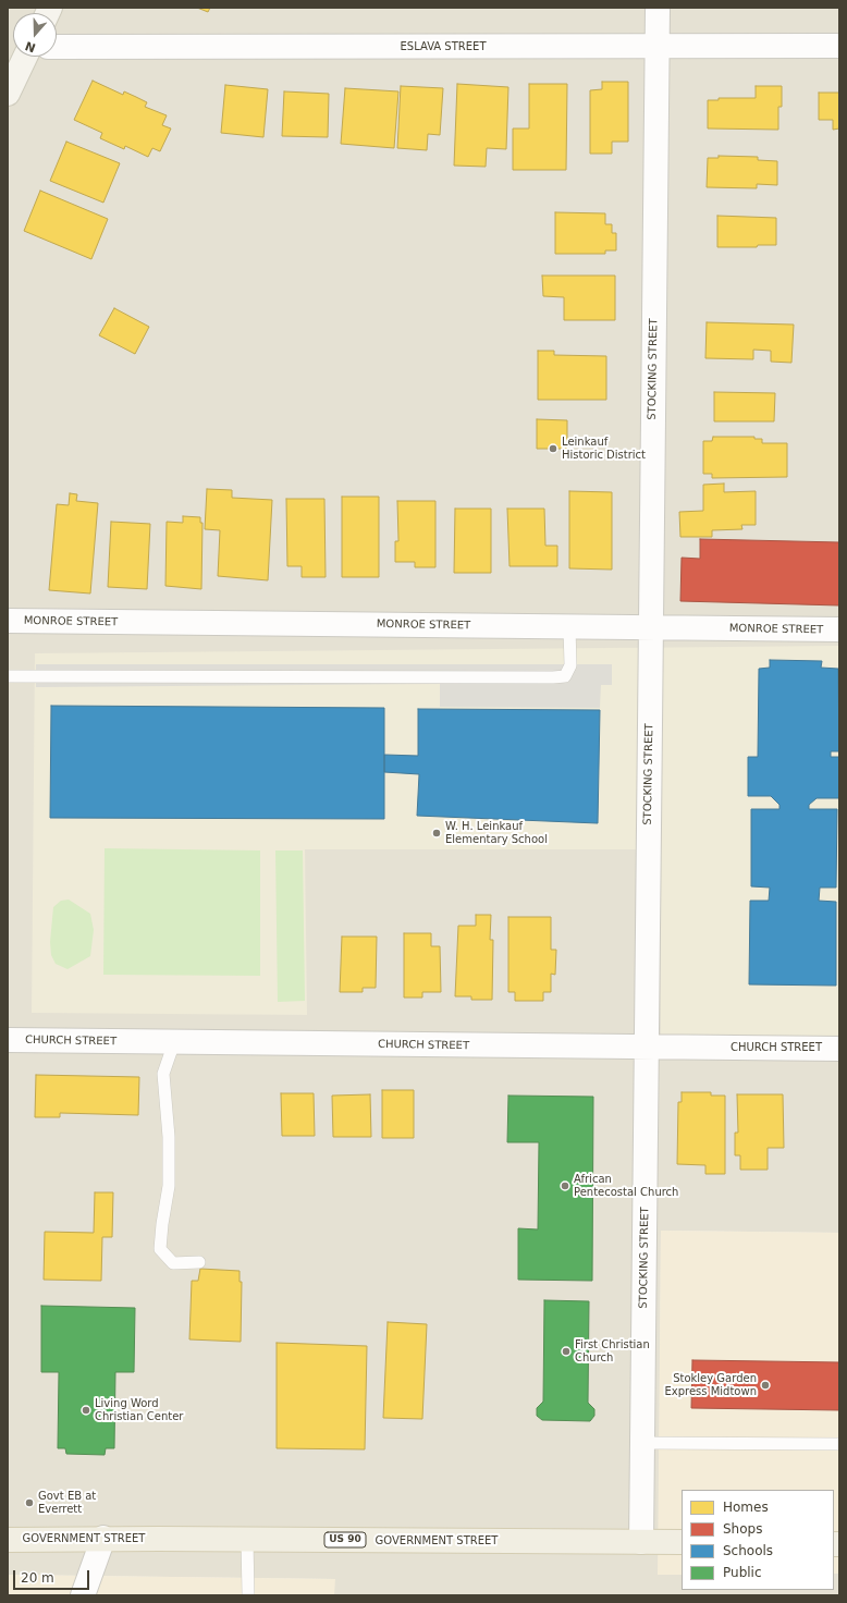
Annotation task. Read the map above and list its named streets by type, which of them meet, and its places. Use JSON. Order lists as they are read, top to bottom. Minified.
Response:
{"streets":{"main road":["GOVERNMENT STREET","US 90"],"street":["ESLAVA STREET","STOCKING STREET","MONROE STREET","CHURCH STREET"]},"crossings":[["ESLAVA STREET","STOCKING STREET"],["STOCKING STREET","MONROE STREET"],["STOCKING STREET","CHURCH STREET"],["STOCKING STREET","GOVERNMENT STREET"]],"places":["Leinkauf Historic District","W. H. Leinkauf Elementary School","African Pentecostal Church","First Christian Church","Stokley Garden Express Midtown","Living Word Christian Center","Govt EB at Everrett"],"legend":["Homes","Shops","Schools","Public"],"scale_bar":"20 m","north":"bottom"}
